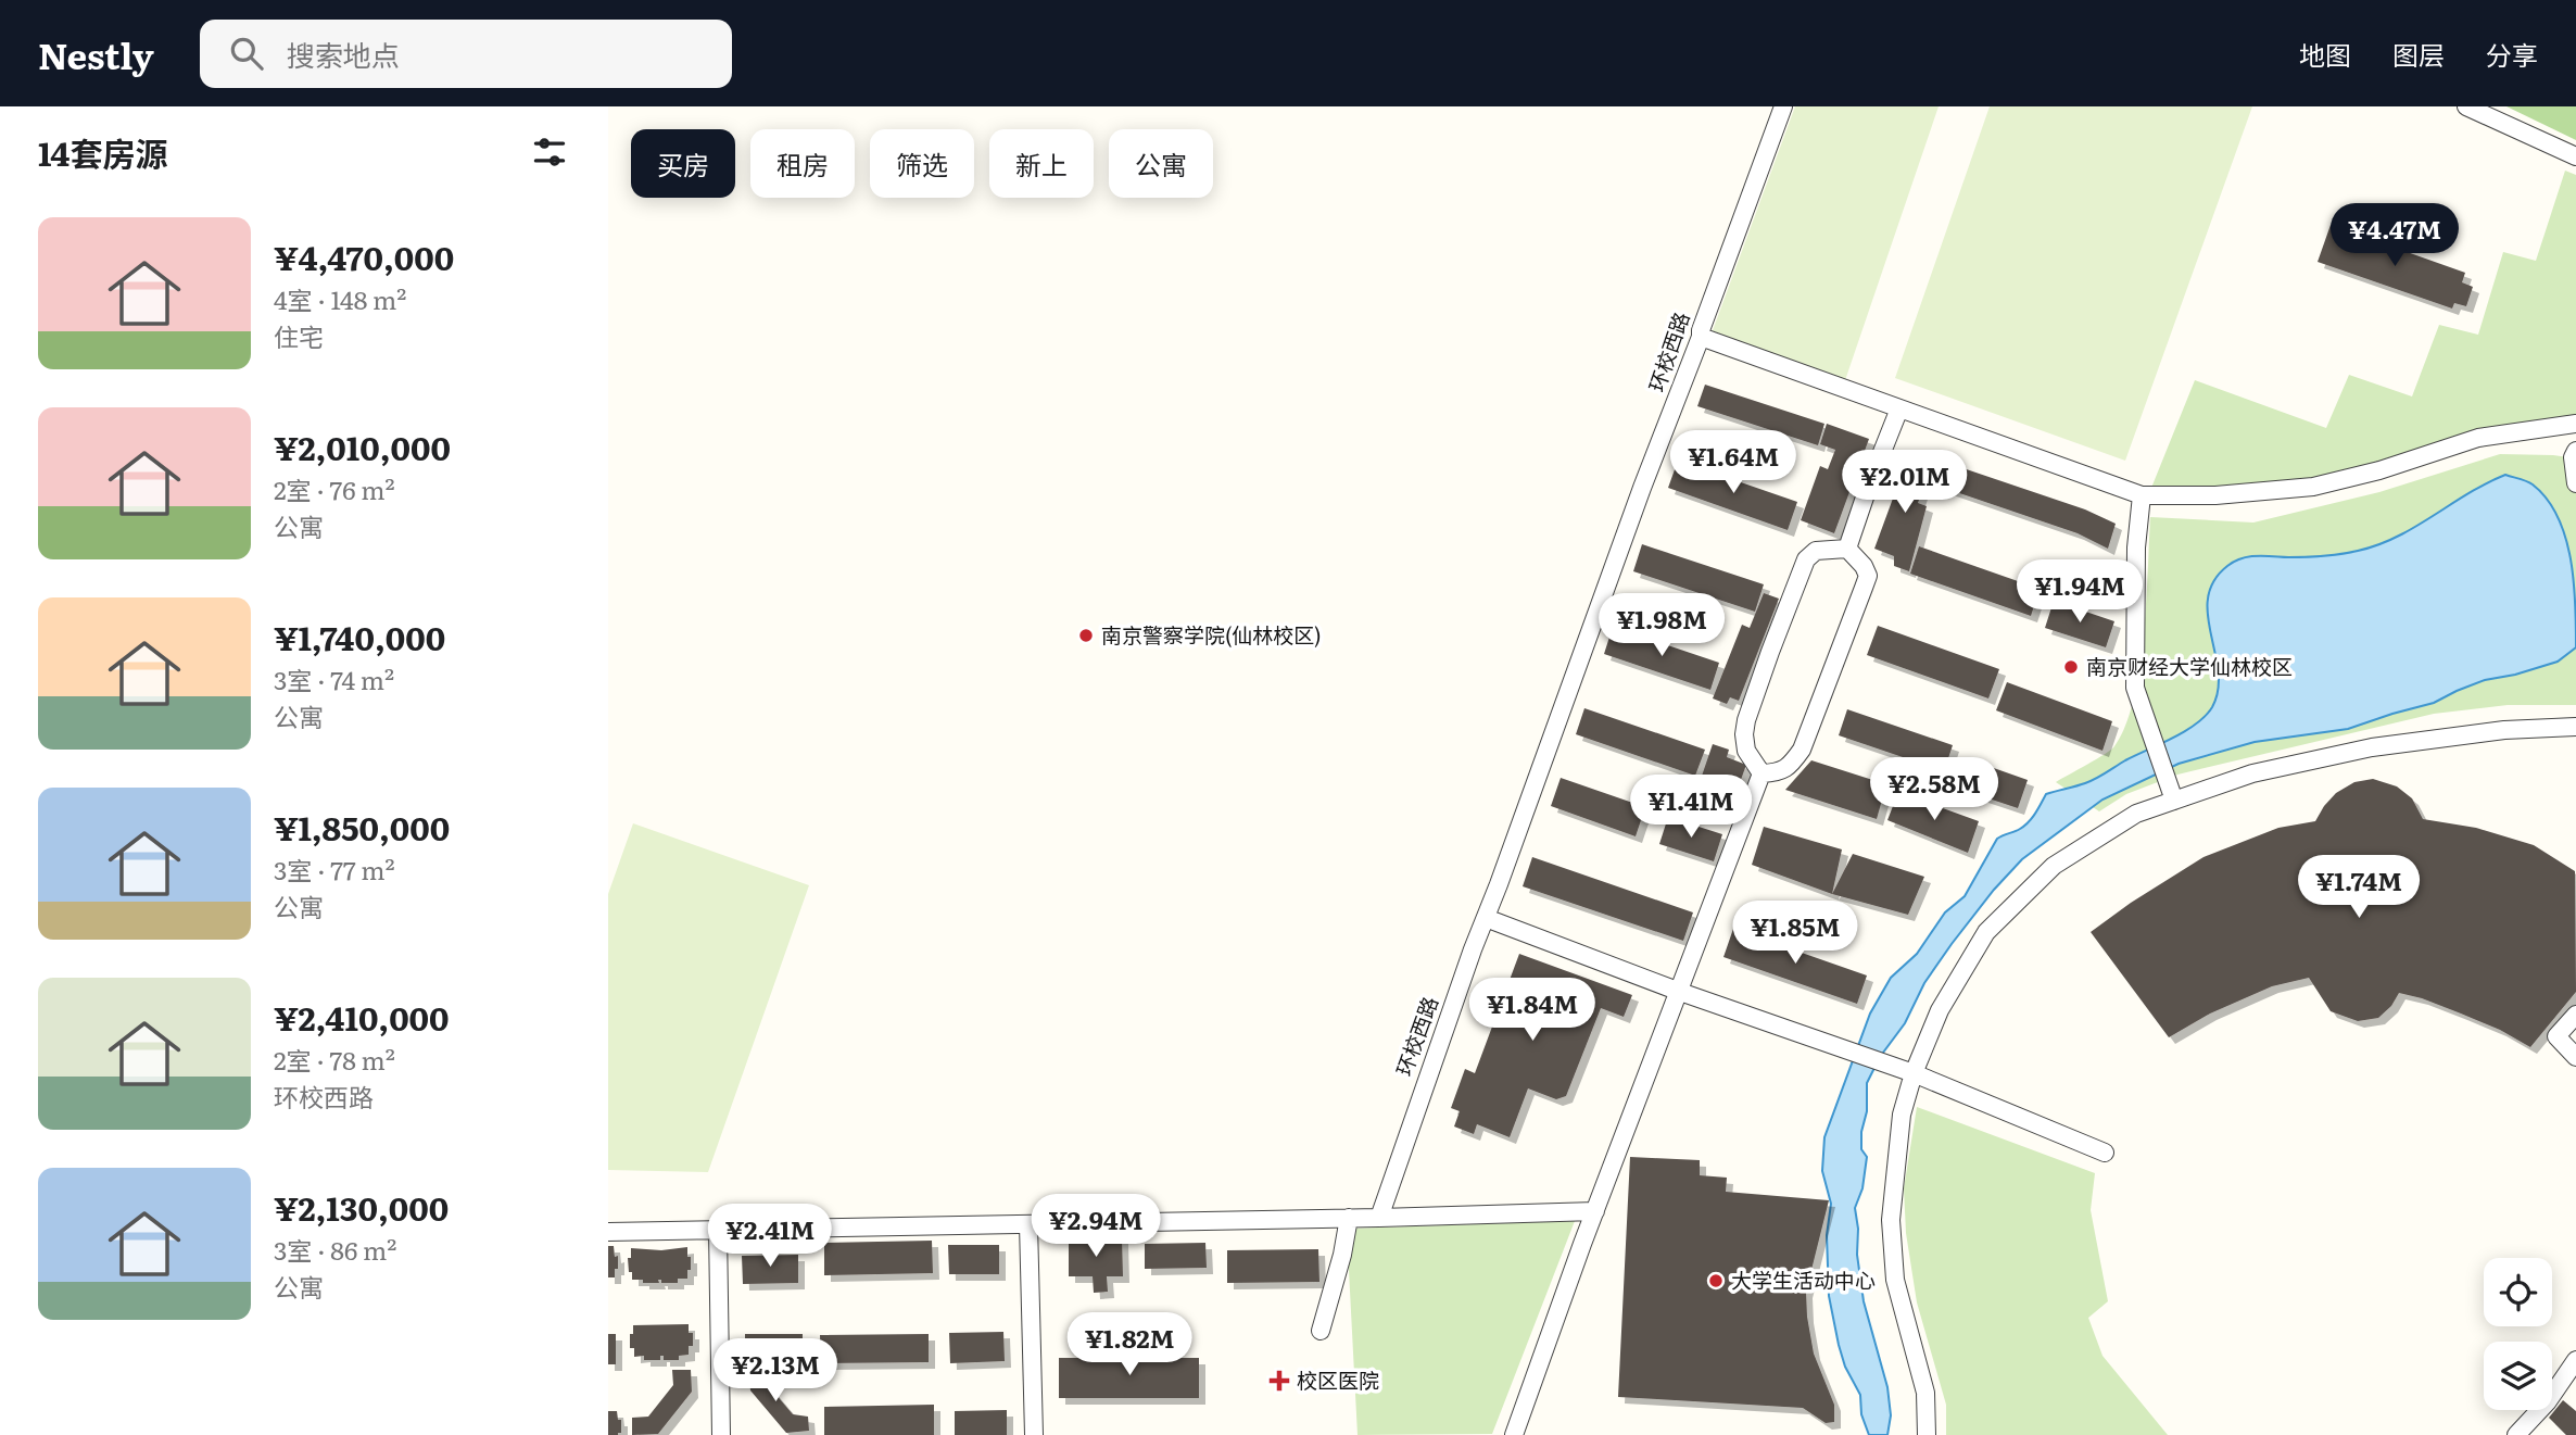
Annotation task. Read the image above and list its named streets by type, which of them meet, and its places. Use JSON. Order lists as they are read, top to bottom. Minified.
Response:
{"streets":{"street":["环校西路"]},"places":{"other":["南京警察学院(仙林校区)","南京财经大学仙林校区","大学生活动中心"],"health":["校区医院"]},"page":{"header":"Nestly","search":"搜索地点","nav":["地图","图层","分享"],"heading":"14套房源","chip":["买房","租房","筛选","新上","公寓"],"list":[{"name":"¥4,470,000","note":"4室 · 148 m² · 住宅"},{"name":"¥2,010,000","note":"2室 · 76 m² · 公寓"},{"name":"¥1,740,000","note":"3室 · 74 m² · 公寓"},{"name":"¥1,850,000","note":"3室 · 77 m² · 公寓"},{"name":"¥2,410,000","note":"2室 · 78 m² · 环校西路"},{"name":"¥2,130,000","note":"3室 · 86 m² · 公寓"}],"price":["¥4.47M","¥1.64M","¥2.01M","¥1.94M","¥1.98M","¥2.58M","¥1.41M","¥1.74M","¥1.85M","¥1.84M","¥2.94M","¥2.41M","¥1.82M","¥2.13M"]}}
